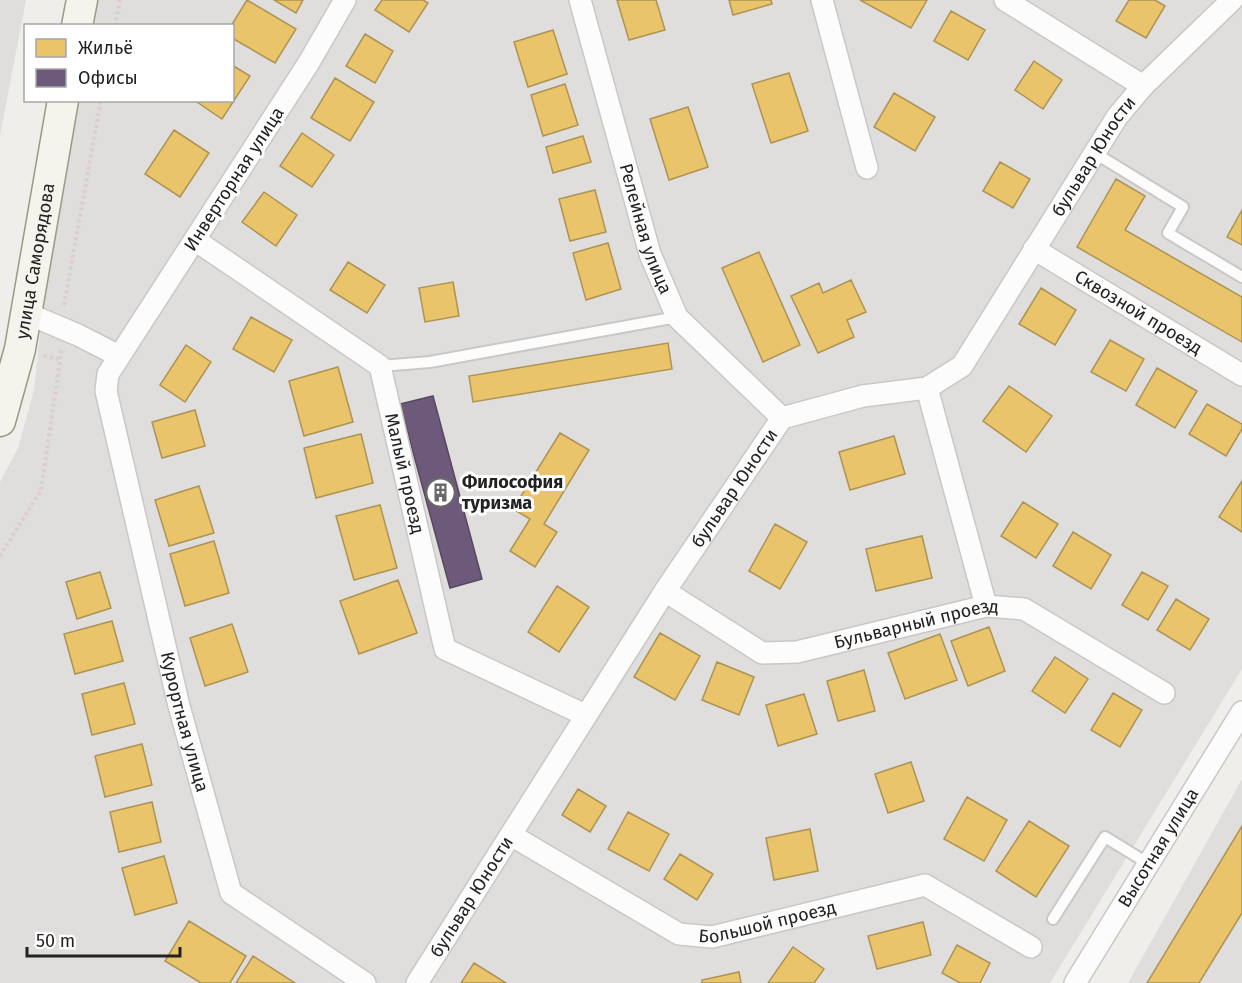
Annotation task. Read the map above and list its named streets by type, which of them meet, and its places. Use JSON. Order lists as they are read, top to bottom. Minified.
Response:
{"streets":{"street":["бульвар Юности","Инверторная улица","Релейная улица","улица Саморядова","Сквозной проезд","Малый проезд","Бульварный проезд","Курортная улица","Высотная улица","Большой проезд"]},"crossings":[["бульвар Юности","Релейная улица"],["бульвар Юности","Сквозной проезд"],["бульвар Юности","Малый проезд"],["бульвар Юности","Бульварный проезд"],["бульвар Юности","Большой проезд"],["Инверторная улица","Курортная улица"]],"places":{"building":["Философия туризма"]},"legend":["Жильё","Офисы"],"scale_bar":"50 m"}
